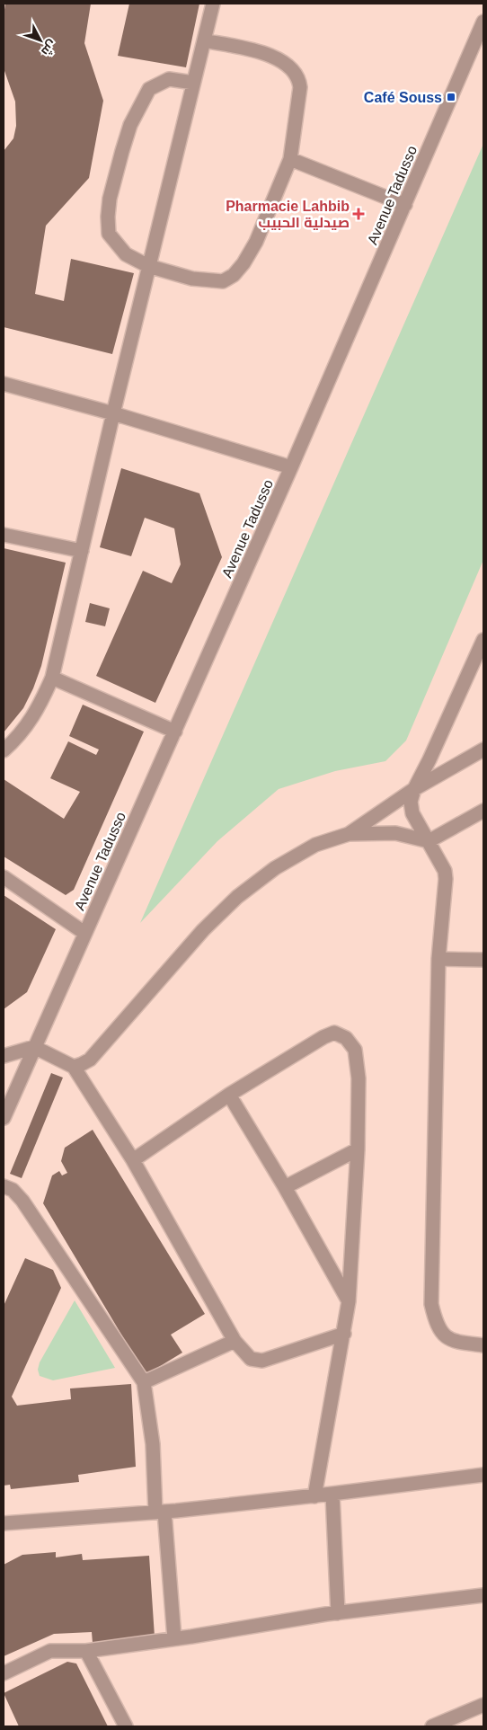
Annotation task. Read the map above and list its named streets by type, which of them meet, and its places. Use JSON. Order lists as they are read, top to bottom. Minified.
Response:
{"streets":{"street":["Avenue Tadusso"]},"places":{"transit":["Café Souss"],"health":["Pharmacie Lahbib صيدلية الحبيب"]},"north":"bottom right"}
